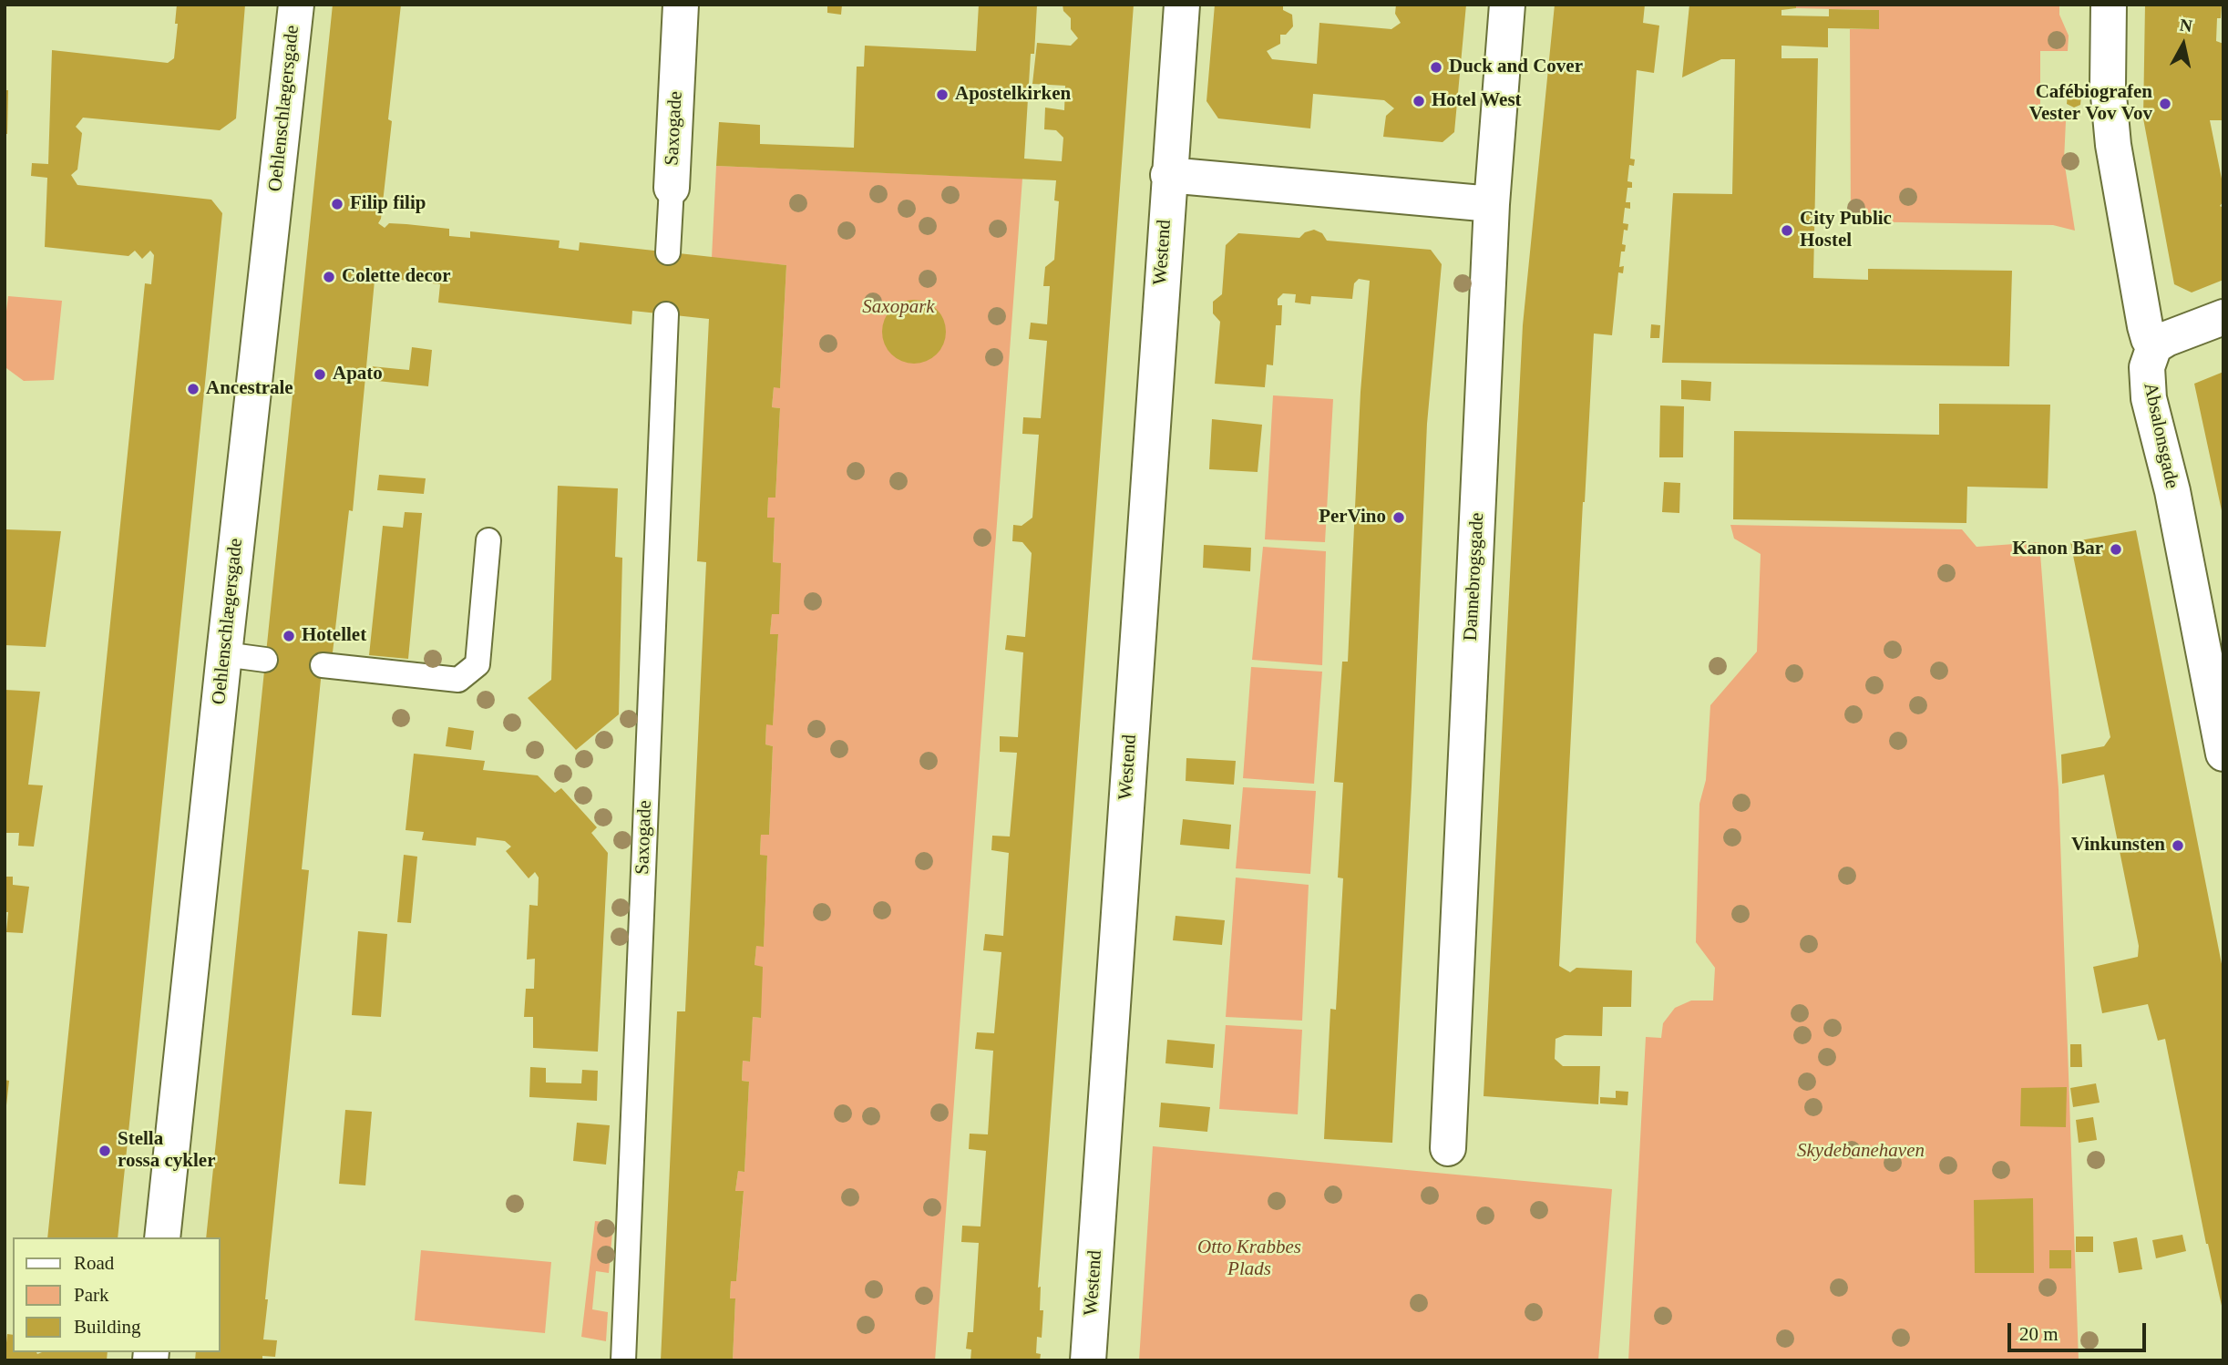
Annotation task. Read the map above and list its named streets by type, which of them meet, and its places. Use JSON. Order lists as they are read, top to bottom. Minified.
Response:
{"streets":{"street":["Oehlenschlægersgade","Saxogade","Westend","Absalonsgade","Dannebrogsgade"]},"parks":["Saxopark","Skydebanehaven","Otto Krabbes Plads"],"places":["Duck and Cover","Apostelkirken","Hotel West","Cafébiografen Vester Vov Vov","Filip filip","City Public Hostel","Colette decor","Apato","Ancestrale","PerVino","Kanon Bar","Hotellet","Vinkunsten","Stella rossa cykler"],"legend":["Road","Park","Building"],"scale_bar":"20 m","north":"top"}
